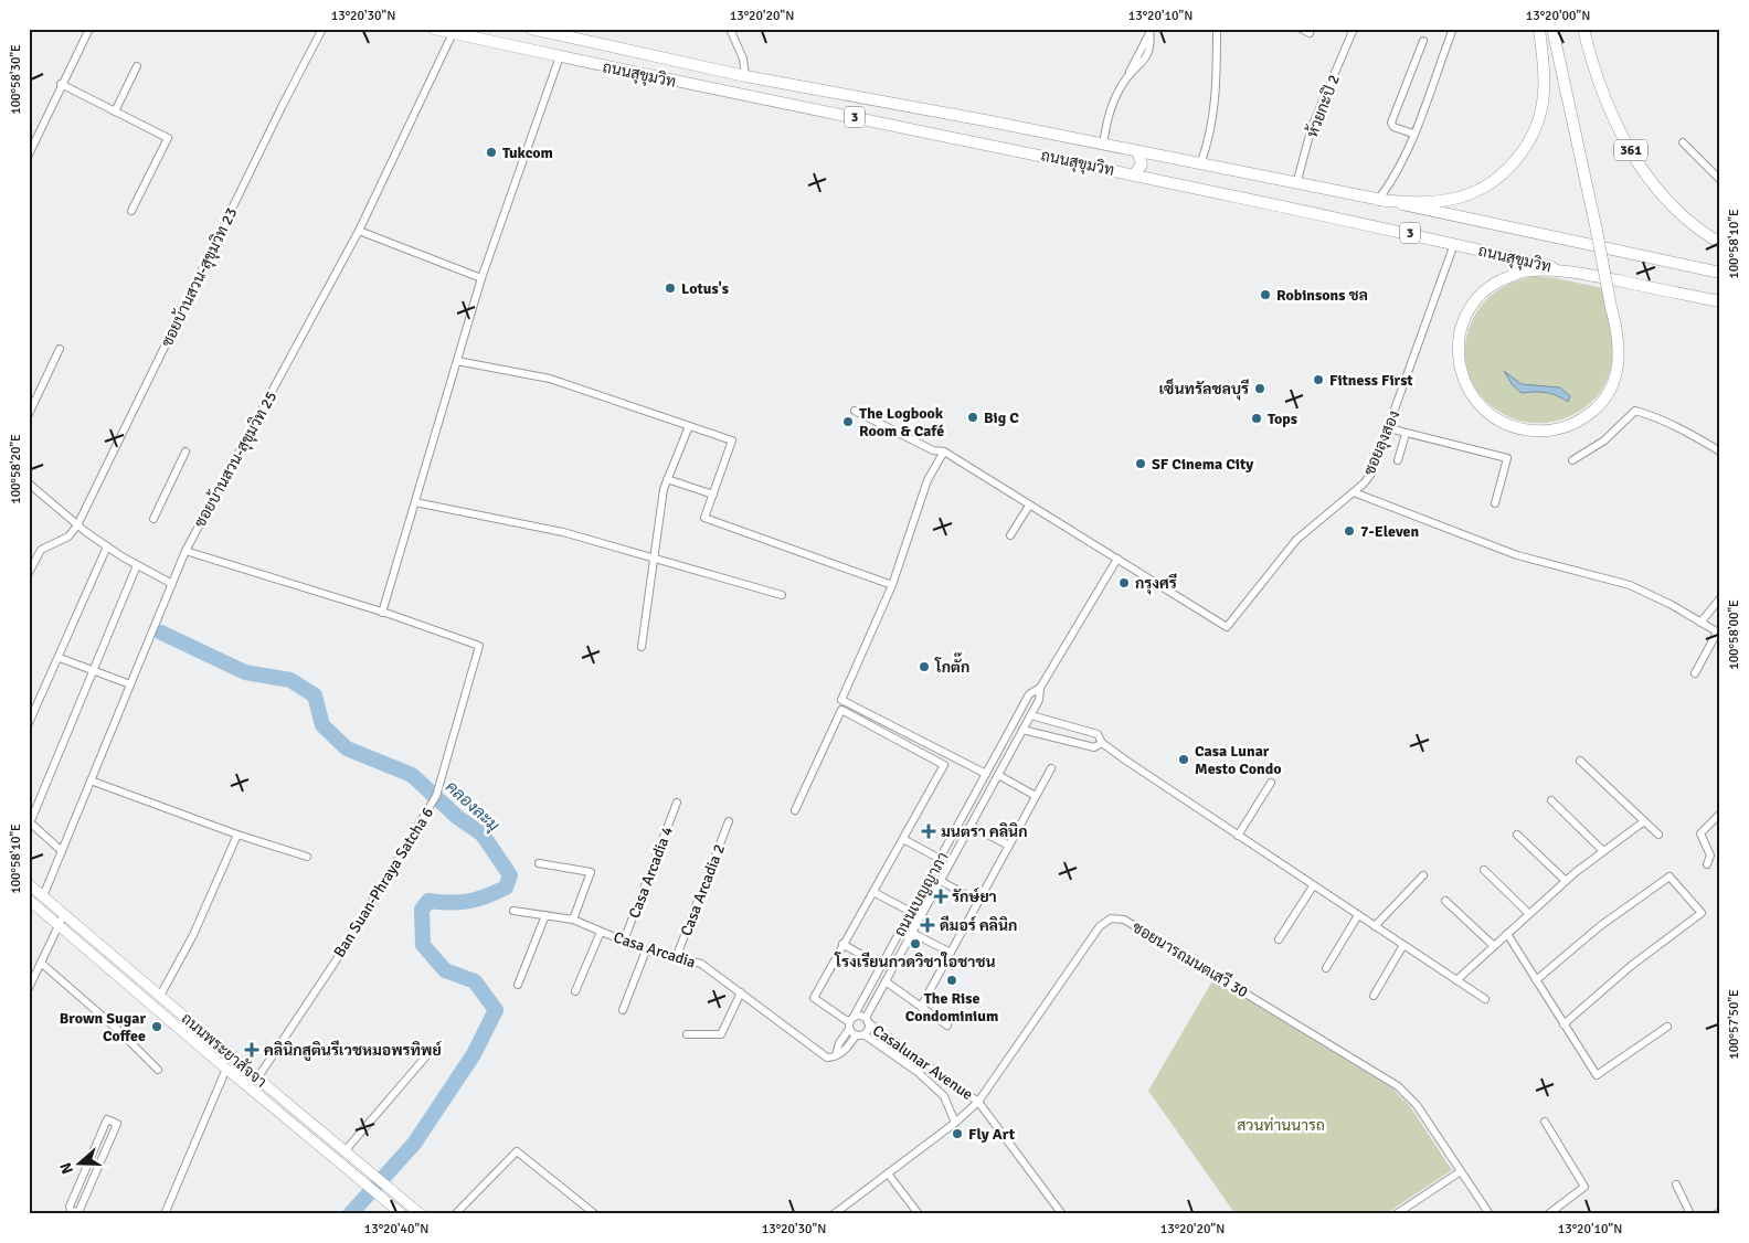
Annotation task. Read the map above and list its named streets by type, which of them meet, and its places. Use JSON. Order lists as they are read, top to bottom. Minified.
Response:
{"streets":{"main road":["ถนนสุขุมวิท","3","361","ถนนพระยาสัจจา"],"street":["ห้วยกะปิ 2","ซอยบ้านสวน-สุขุมวิท 23","ซอยลุงสอง","ซอยบ้านสวน-สุขุมวิท 25","Casa Arcadia 4","Ban Suan-Phraya Satcha 6","Casa Arcadia 2","ถนนเบญญาภา","Casa Arcadia","ซอยนารถมนตเสวี 30","Casalunar Avenue"]},"crossings":[["ถนนสุขุมวิท","ห้วยกะปิ 2"],["ถนนสุขุมวิท","ซอยลุงสอง"],["ถนนสุขุมวิท","ซอยบ้านสวน-สุขุมวิท 25"],["ซอยลุงสอง","ถนนเบญญาภา"],["ซอยบ้านสวน-สุขุมวิท 25","Ban Suan-Phraya Satcha 6"],["ซอยบ้านสวน-สุขุมวิท 25","ถนนพระยาสัจจา"],["Casa Arcadia 4","Casa Arcadia"],["Ban Suan-Phraya Satcha 6","ถนนพระยาสัจจา"],["Casa Arcadia 2","Casa Arcadia"],["ถนนเบญญาภา","Casa Arcadia"],["ถนนเบญญาภา","Casalunar Avenue"],["ซอยนารถมนตเสวี 30","Casalunar Avenue"]],"water":["คลองละมุ"],"parks":["สวนท่านนารถ"],"places":{"other":["Tukcom","Lotus's","Robinsons ชล","Fitness First","เซ็นทรัลชลบุรี","Big C","Tops","The Logbook Room & Café","SF Cinema City","7-Eleven","กรุงศรี","โกตั๊ก","Casa Lunar Mesto Condo","โรงเรียนกวดวิชาใอชาชน","The Rise Condominium","Brown Sugar Coffee","Fly Art"],"health":["มนตรา คลินิก","รักษ์ยา","ดีมอร์ คลินิก","คลินิกสูตินรีเวชหมอพรทิพย์"]},"north":"left","coordinates":["13°20'30\"N","13°20'20\"N","13°20'10\"N","13°20'00\"N","100°58'30\"E","100°58'10\"E","100°58'20\"E","100°58'00\"E","100°57'50\"E","13°20'40\"N"]}
